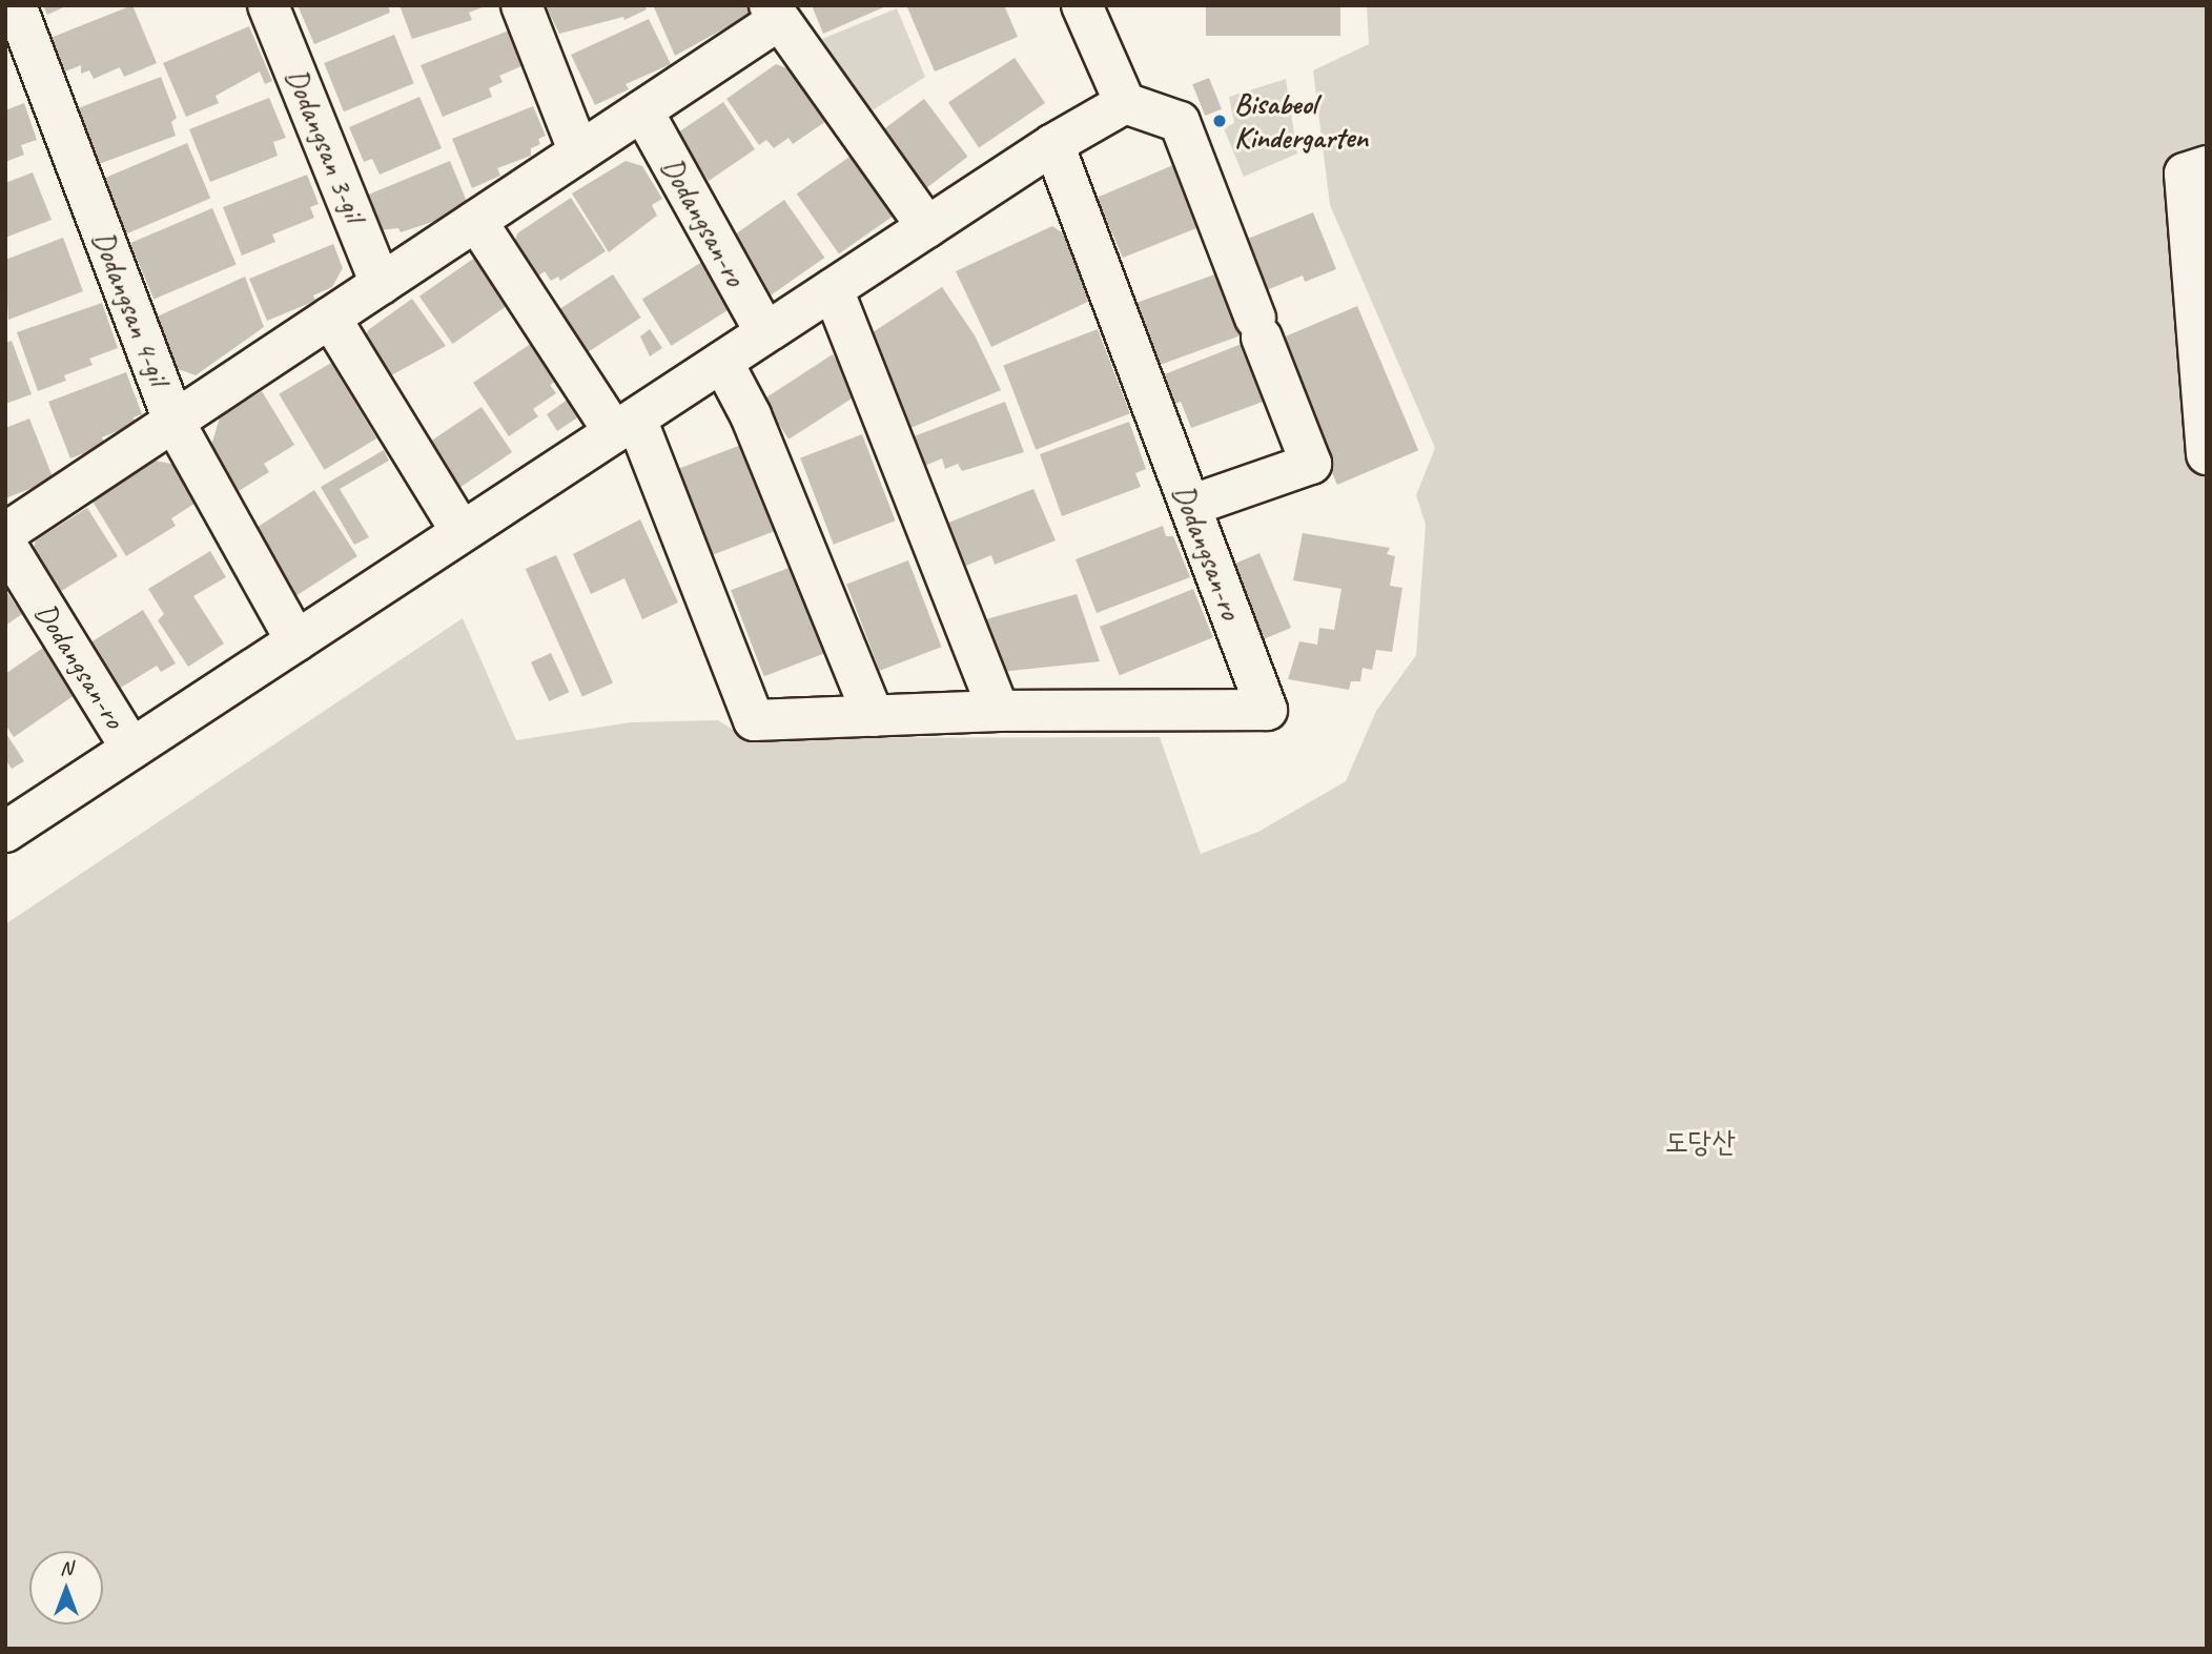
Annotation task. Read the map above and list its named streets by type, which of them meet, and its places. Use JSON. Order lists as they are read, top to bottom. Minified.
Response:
{"streets":{"street":["Dodangsan 3-gil","Dodangsan-ro","Dodangsan 4-gil"]},"parks":["도당산"],"places":["Bisabeol Kindergarten"],"north":"top"}
